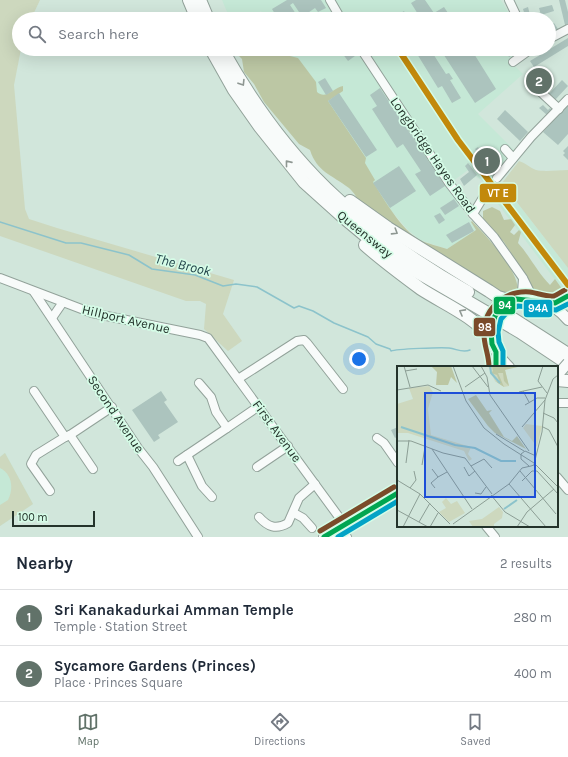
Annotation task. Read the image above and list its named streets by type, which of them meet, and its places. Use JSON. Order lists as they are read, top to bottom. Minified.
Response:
{"streets":{"highway":["Queensway"],"street":["Longbridge Hayes Road","Hillport Avenue","Second Avenue","First Avenue"]},"crossings":[["Hillport Avenue","Second Avenue"],["Hillport Avenue","First Avenue"]],"water":["The Brook"],"lines":["transit line 98","transit line 94","transit line 94A"],"scale_bar":"100 m","page":{"search":"Search here","pins":["2","1"],"scale":"100 m","heading":["Nearby","2 results"],"list":[{"mark":"1","name":"Sri Kanakadurkai Amman Temple","note":"Temple · Station Street","value":"280 m"},{"mark":"2","name":"Sycamore Gardens (Princes)","note":"Place · Princes Square","value":"400 m"}],"nav":["Map","Directions","Saved"]}}
